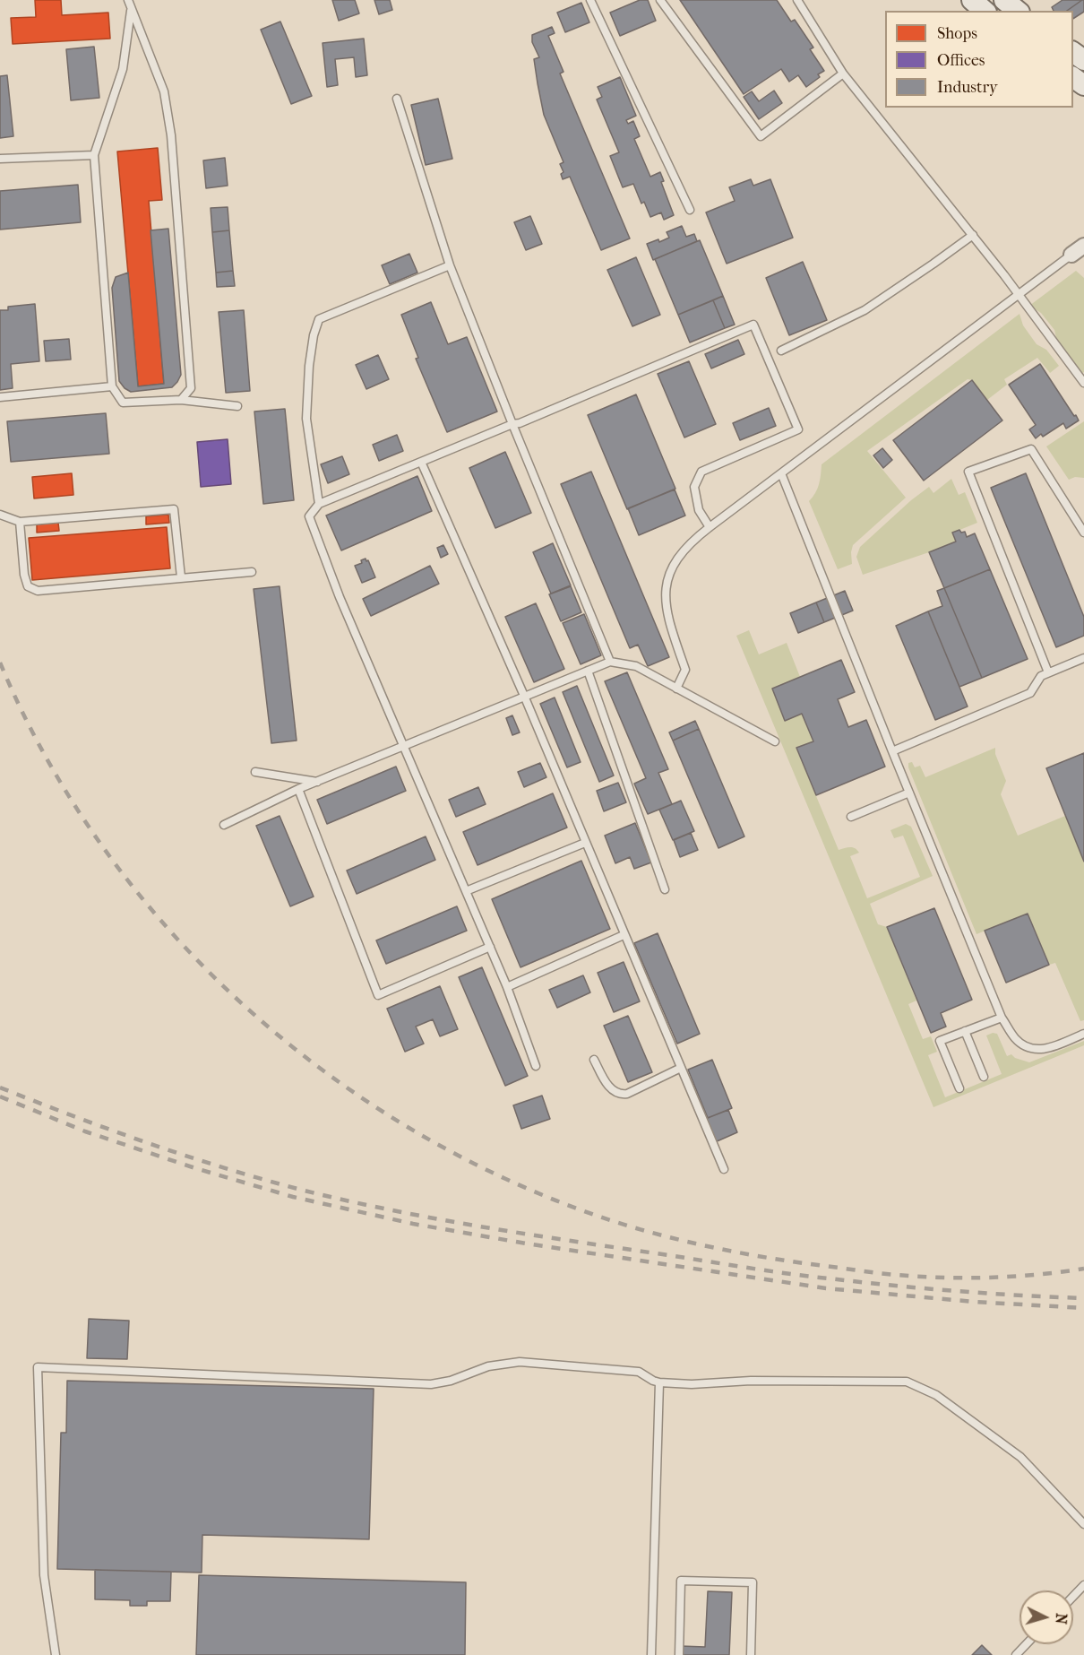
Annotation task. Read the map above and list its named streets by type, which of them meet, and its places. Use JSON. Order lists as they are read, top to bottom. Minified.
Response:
{"legend":["Shops","Offices","Industry"],"north":"right"}
